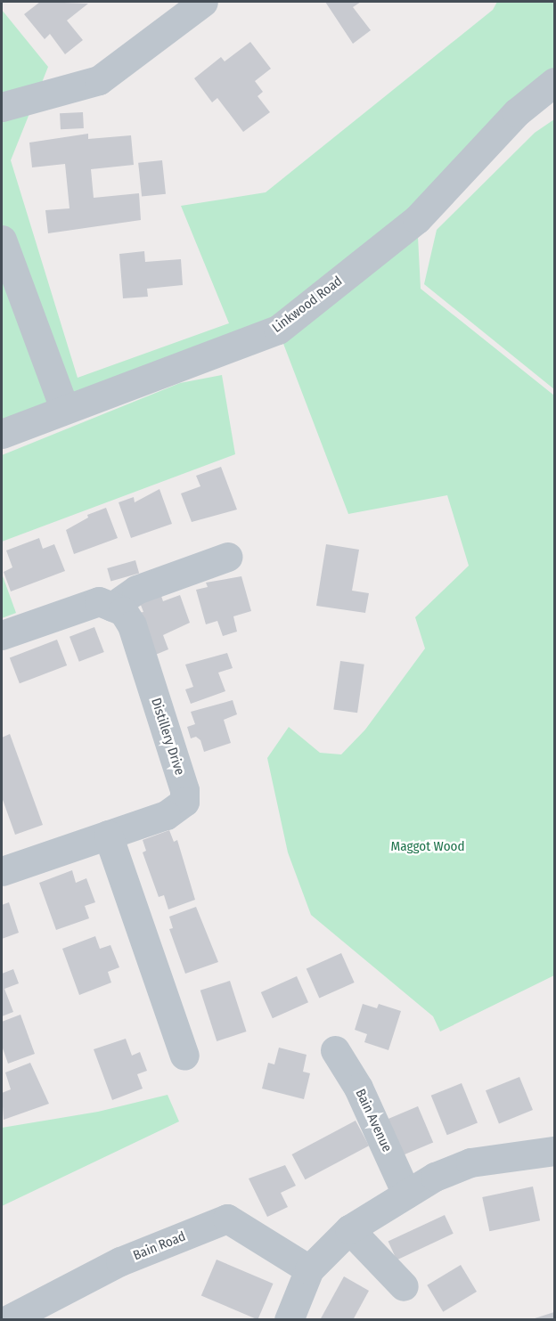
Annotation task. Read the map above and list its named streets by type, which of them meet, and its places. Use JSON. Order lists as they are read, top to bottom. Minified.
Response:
{"streets":{"street":["Linkwood Road","Distillery Drive","Bain Avenue","Bain Road"]},"parks":["Maggot Wood"]}
